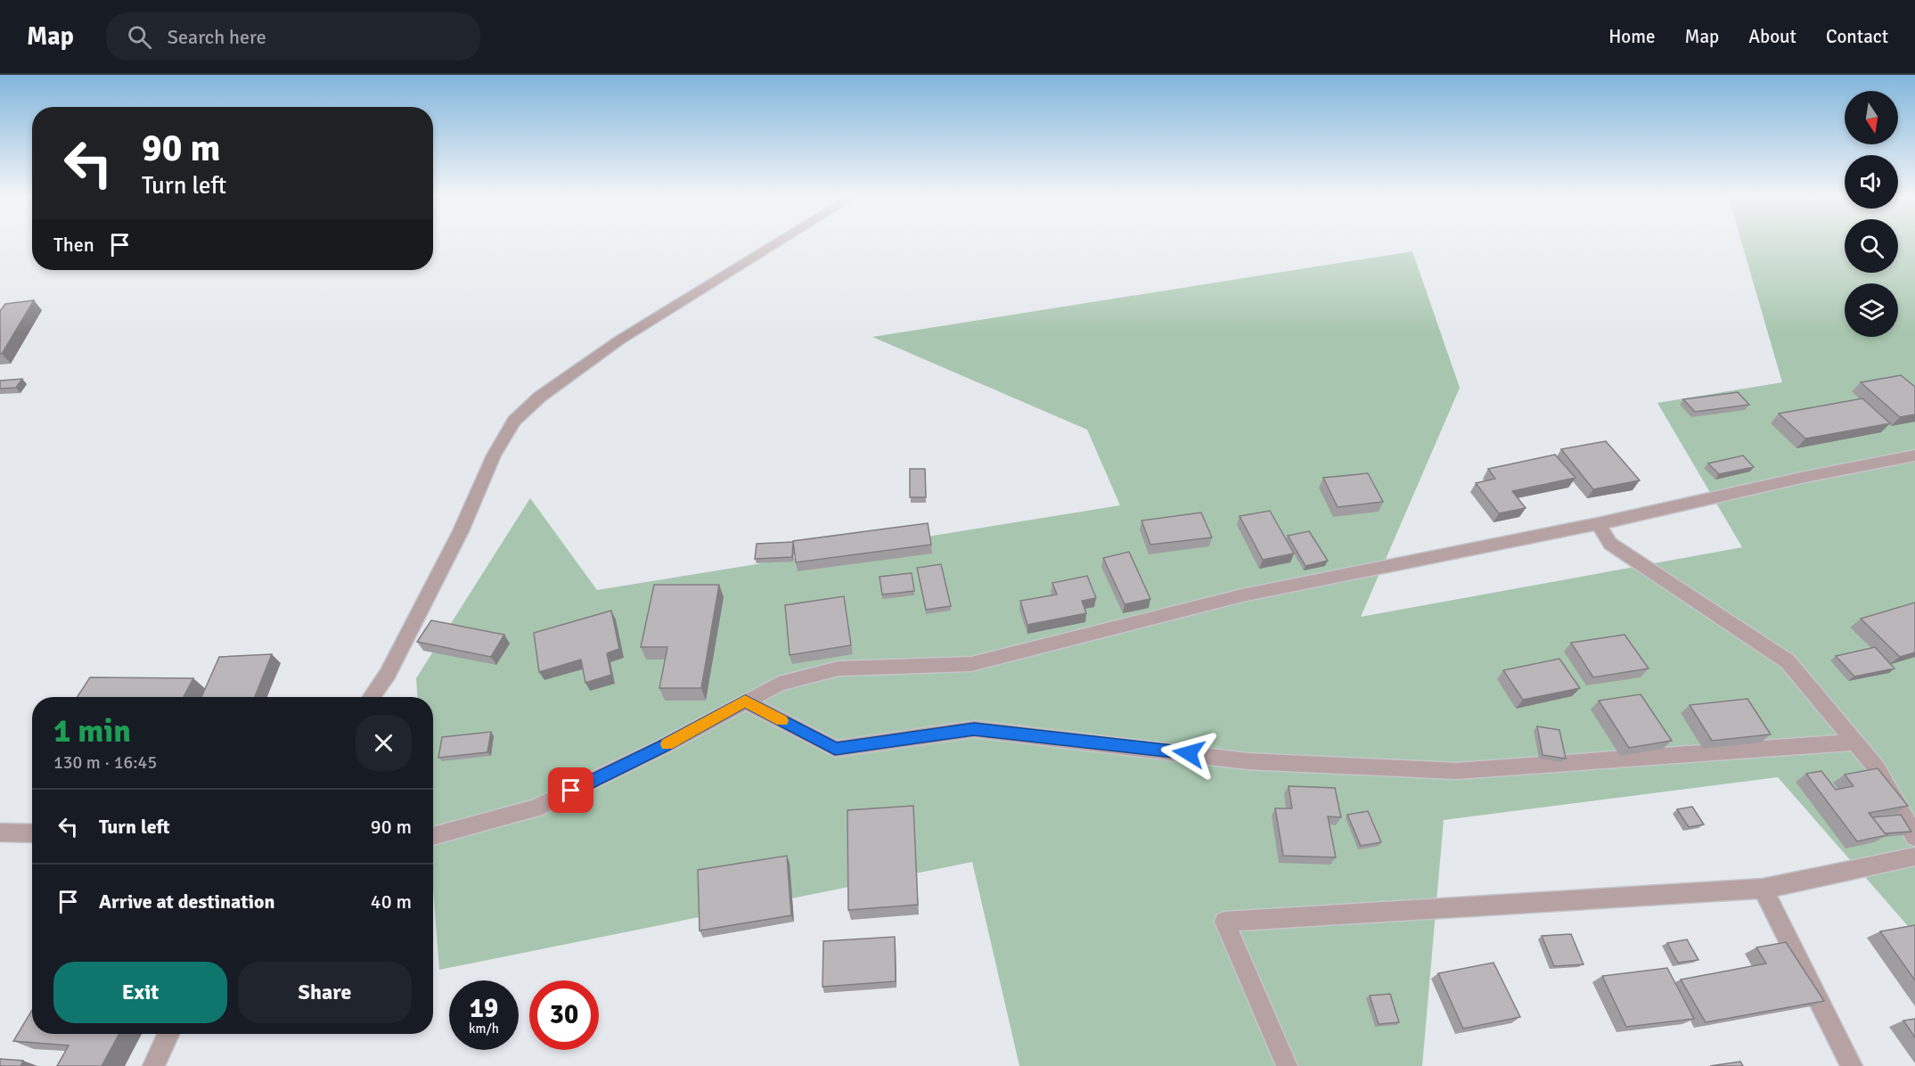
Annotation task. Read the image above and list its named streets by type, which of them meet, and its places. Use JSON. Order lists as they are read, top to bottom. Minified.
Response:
{"north":"bottom","page":{"header":"Map","search":"Search here","nav":["Home","Map","About","Contact"],"turn":["90 m","Turn left"],"then":"Then","heading":["1 min","130 m · 16:45"],"list":[{"name":"Turn left","value":"90 m"},{"name":"Arrive at destination","value":"40 m"}],"buttons":["Exit","Share"],"speed":"19 km/h","limit":"30"}}
